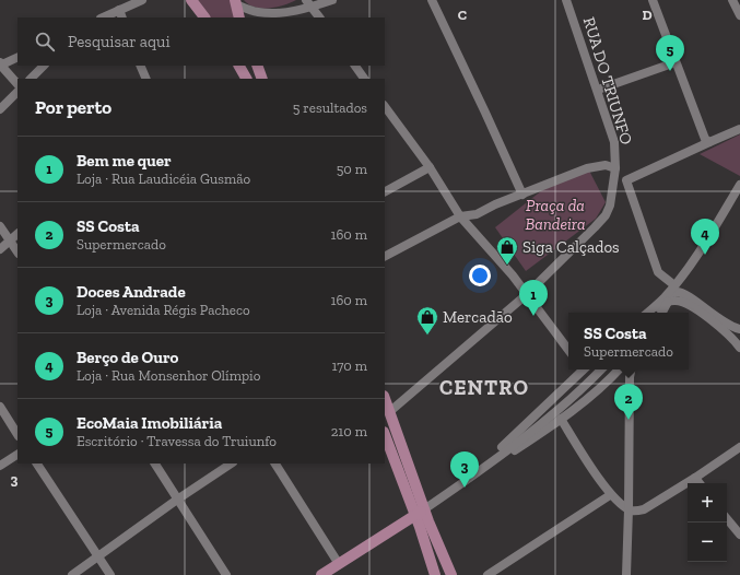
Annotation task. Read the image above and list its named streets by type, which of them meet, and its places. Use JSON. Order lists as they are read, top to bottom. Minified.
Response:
{"streets":{"street":["RUA DO TRIUNFO"]},"districts":["CENTRO"],"parks":["Praça da Bandeira"],"places":{"shop":["Siga Calçados","Mercadão"]},"page":{"search":"Pesquisar aqui","pins":["5","4","1","2","3"],"heading":["Por perto","5 resultados"],"list":[{"mark":"1","name":"Bem me quer","note":"Loja · Rua Laudicéia Gusmão","value":"50 m"},{"mark":"2","name":"SS Costa","note":"Supermercado","value":"160 m"},{"mark":"3","name":"Doces Andrade","note":"Loja · Avenida Régis Pacheco","value":"160 m"},{"mark":"4","name":"Berço de Ouro","note":"Loja · Rua Monsenhor Olímpio","value":"170 m"},{"mark":"5","name":"EcoMaia Imobiliária","note":"Escritório · Travessa do Truiunfo","value":"210 m"}],"popup":["SS Costa","Supermercado"],"map_buttons":["+","−"]},"grid":{"columns":["C","D"],"rows":["3"]}}
